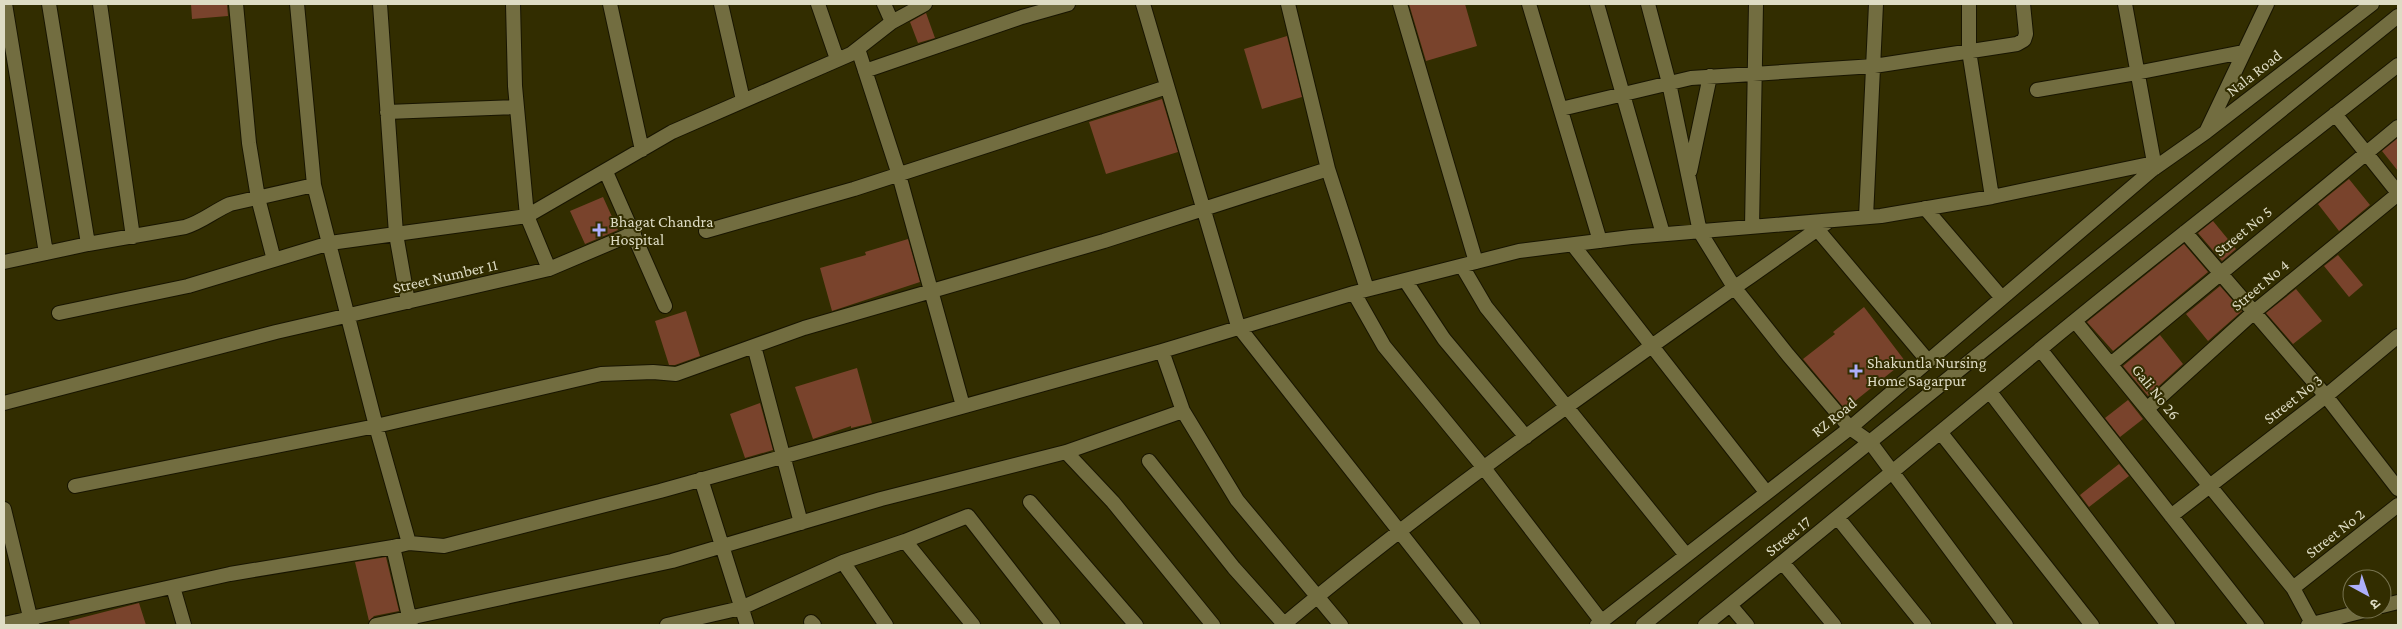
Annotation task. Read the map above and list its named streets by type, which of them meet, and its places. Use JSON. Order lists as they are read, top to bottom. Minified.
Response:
{"streets":{"street":["Nala Road","Street No 5","Street Number 11","Street No 4","Gali No 26","Street No 3","RZ Road","Street No 2","Street 17"]},"crossings":[["Nala Road","RZ Road"],["Street No 5","Street No 4"],["Street No 5","Gali No 26"],["Street No 4","Gali No 26"],["Street No 4","Street 17"],["Gali No 26","Street No 3"],["Gali No 26","Street 17"]],"places":{"health":["Bhagat Chandra Hospital","Shakuntla Nursing Home Sagarpur"]},"north":"bottom right"}
